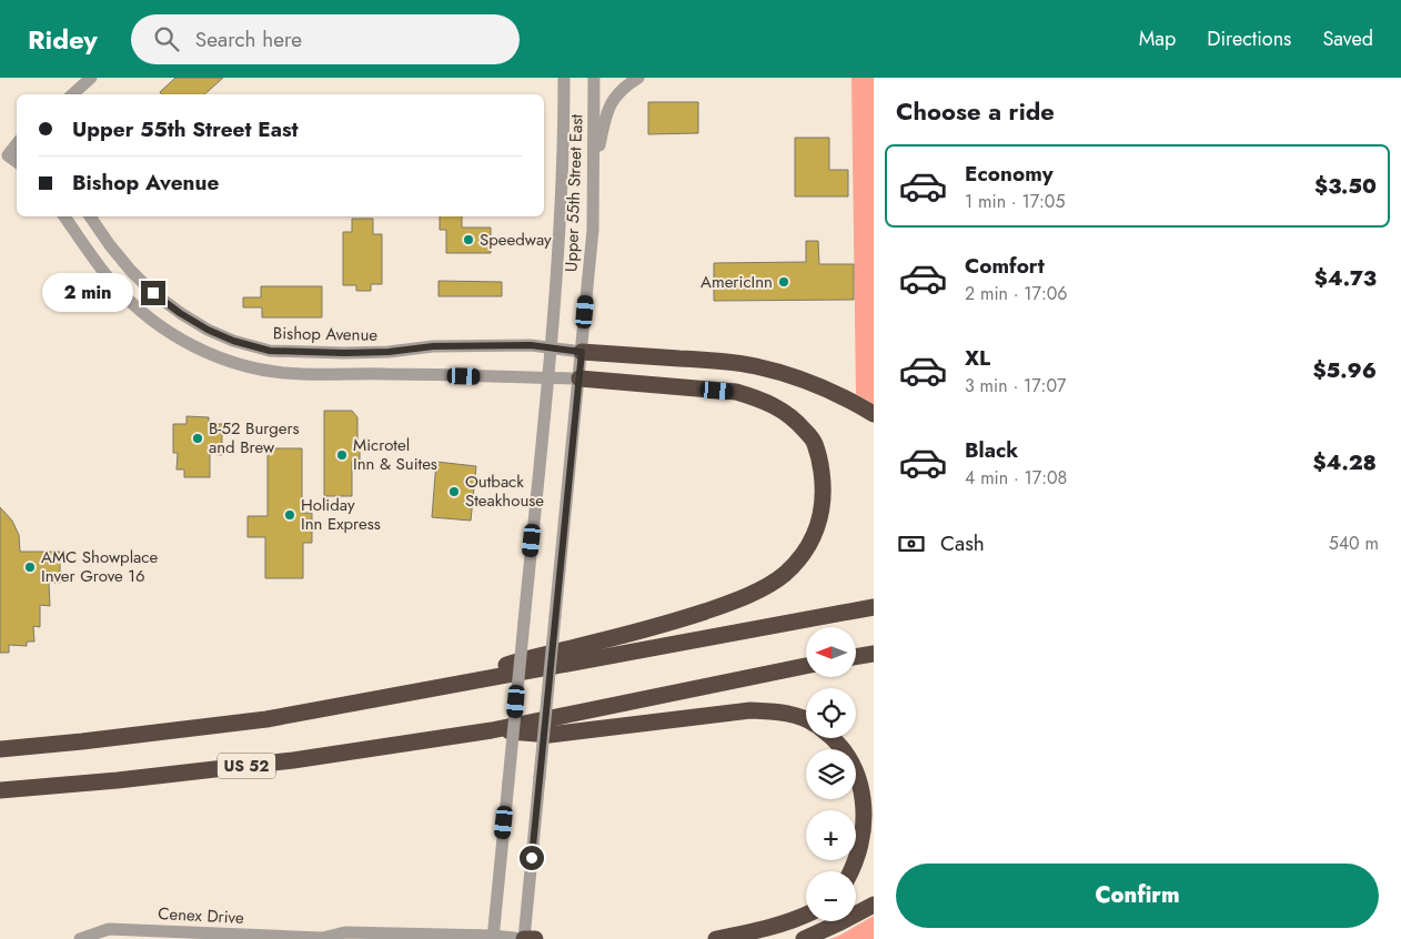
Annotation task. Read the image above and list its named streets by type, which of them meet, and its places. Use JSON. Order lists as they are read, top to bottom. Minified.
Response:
{"streets":{"highway":["US 52"],"street":["Upper 55th Street East","Bishop Avenue","Cenex Drive"]},"crossings":[["Upper 55th Street East","Bishop Avenue"],["Upper 55th Street East","Cenex Drive"]],"places":["Speedway","AmericInn","B-52 Burgers and Brew","Microtel Inn & Suites","Outback Steakhouse","Holiday Inn Express","AMC Showplace Inver Grove 16"],"north":"left","page":{"header":"Ridey","search":"Search here","nav":["Map","Directions","Saved"],"heading":"Choose a ride","banner":["Upper 55th Street East","Bishop Avenue"],"list":[{"name":"Economy","note":"1 min · 17:05","value":"$3.50"},{"name":"Comfort","note":"2 min · 17:06","value":"$4.73"},{"name":"XL","note":"3 min · 17:07","value":"$5.96"},{"name":"Black","note":"4 min · 17:08","value":"$4.28"}],"bubble":"2 min","pay":["Cash","540 m"],"map_buttons":["+","−"],"buttons":"Confirm"}}
